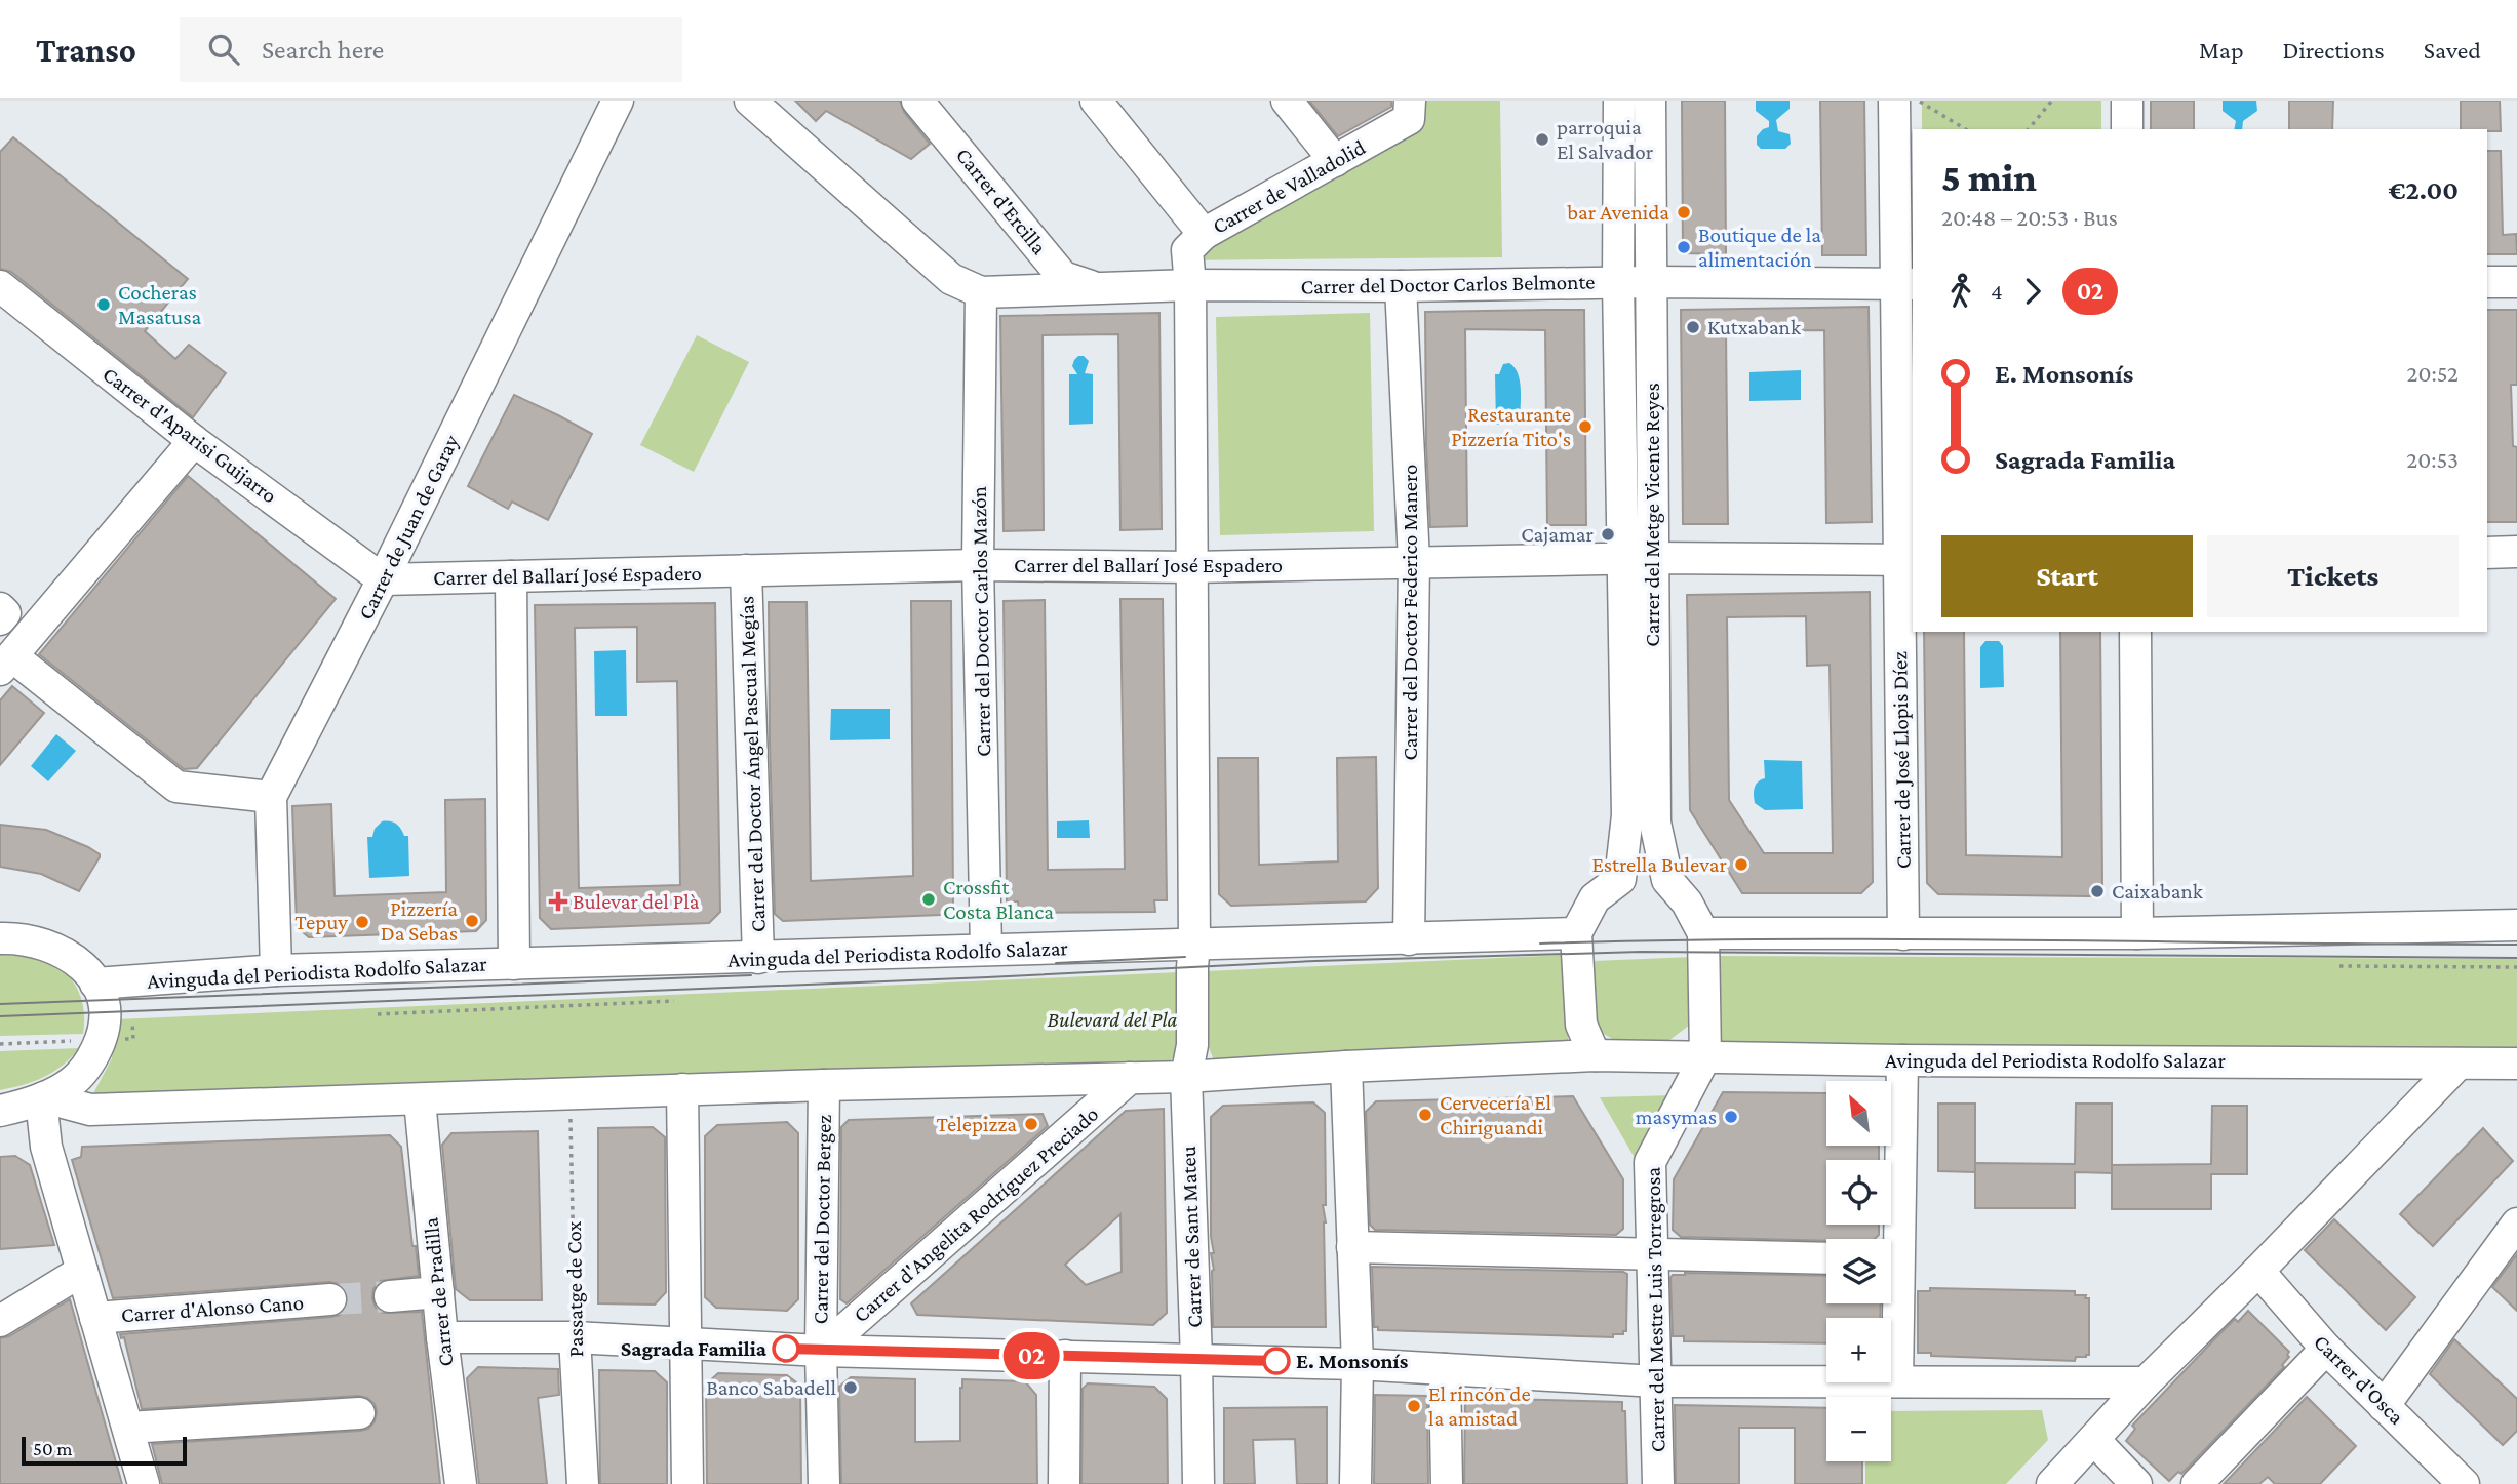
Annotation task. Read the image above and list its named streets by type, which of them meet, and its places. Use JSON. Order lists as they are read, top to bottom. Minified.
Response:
{"streets":{"street":["Carrer de Valladolid","Carrer d'Ercilla","Carrer del Doctor Carlos Belmonte","Carrer d'Aparisi Guijarro","Carrer del Metge Vicente Reyes","Carrer de Juan de Garay","Carrer del Ballarí José Espadero","Carrer del Doctor Federico Manero","Carrer del Doctor Carlos Mazón","Carrer de José Llopis Díez","Carrer del Doctor Ángel Pascual Megías","Avinguda del Periodista Rodolfo Salazar","Carrer d'Angelita Rodríguez Preciado","Carrer del Doctor Bergez","Carrer de Sant Mateu","Passatge de Cox","Carrer de Pradilla","Carrer d'Alonso Cano","Carrer del Mestre Luis Torregrosa","Carrer d'Osca"]},"crossings":[["Carrer de Valladolid","Carrer del Doctor Carlos Belmonte"],["Carrer de Valladolid","Carrer de Sant Mateu"],["Carrer d'Ercilla","Carrer del Doctor Carlos Belmonte"],["Carrer del Doctor Carlos Belmonte","Carrer del Metge Vicente Reyes"],["Carrer del Doctor Carlos Belmonte","Carrer del Doctor Federico Manero"],["Carrer del Doctor Carlos Belmonte","Carrer del Doctor Carlos Mazón"],["Carrer del Doctor Carlos Belmonte","Carrer de José Llopis Díez"],["Carrer del Doctor Carlos Belmonte","Carrer de Sant Mateu"],["Carrer d'Aparisi Guijarro","Carrer de Juan de Garay"],["Carrer d'Aparisi Guijarro","Carrer del Ballarí José Espadero"],["Carrer del Metge Vicente Reyes","Carrer del Ballarí José Espadero"],["Carrer del Metge Vicente Reyes","Avinguda del Periodista Rodolfo Salazar"],["Carrer del Metge Vicente Reyes","Carrer del Mestre Luis Torregrosa"],["Carrer de Juan de Garay","Carrer del Ballarí José Espadero"],["Carrer de Juan de Garay","Avinguda del Periodista Rodolfo Salazar"],["Carrer del Ballarí José Espadero","Carrer del Doctor Federico Manero"],["Carrer del Ballarí José Espadero","Carrer del Doctor Carlos Mazón"],["Carrer del Ballarí José Espadero","Carrer de José Llopis Díez"],["Carrer del Ballarí José Espadero","Carrer del Doctor Ángel Pascual Megías"],["Carrer del Ballarí José Espadero","Carrer de Sant Mateu"],["Carrer del Doctor Federico Manero","Avinguda del Periodista Rodolfo Salazar"],["Carrer del Doctor Carlos Mazón","Avinguda del Periodista Rodolfo Salazar"],["Carrer del Doctor Ángel Pascual Megías","Avinguda del Periodista Rodolfo Salazar"],["Avinguda del Periodista Rodolfo Salazar","Carrer d'Angelita Rodríguez Preciado"],["Avinguda del Periodista Rodolfo Salazar","Carrer del Doctor Bergez"],["Avinguda del Periodista Rodolfo Salazar","Carrer de Sant Mateu"],["Avinguda del Periodista Rodolfo Salazar","Passatge de Cox"],["Avinguda del Periodista Rodolfo Salazar","Carrer de Pradilla"],["Avinguda del Periodista Rodolfo Salazar","Carrer d'Alonso Cano"],["Avinguda del Periodista Rodolfo Salazar","Carrer del Mestre Luis Torregrosa"],["Carrer d'Angelita Rodríguez Preciado","Carrer del Doctor Bergez"]],"parks":["Bulevard del Pla"],"places":{"other":["parroquia El Salvador","bar Avenida","Boutique de la alimentación","Cocheras Masatusa","Kutxabank","Restaurante Pizzería Tito's","Cajamar","Estrella Bulevar","Caixabank","Crossfit Costa Blanca","Pizzería Da Sebas","Tepuy","Cervecería El Chiriguandi","masymas","Telepizza","Sagrada Familia","E. Monsonís","Banco Sabadell","El rincón de la amistad"],"health":["Bulevar del Plà"]},"lines":["bus line 02"],"scale_bar":"50 m","north":"top left","page":{"header":"Transo","search":"Search here","nav":["Map","Directions","Saved"],"on_map":"02","heading":["5 min","20:48 – 20:53 · Bus","€2.00"],"legs":["4","02"],"list":[{"name":"E. Monsonís","value":"20:52"},{"name":"Sagrada Familia","value":"20:53"}],"buttons":["Start","Tickets"],"map_buttons":["+","−"],"scale":"50 m"}}
